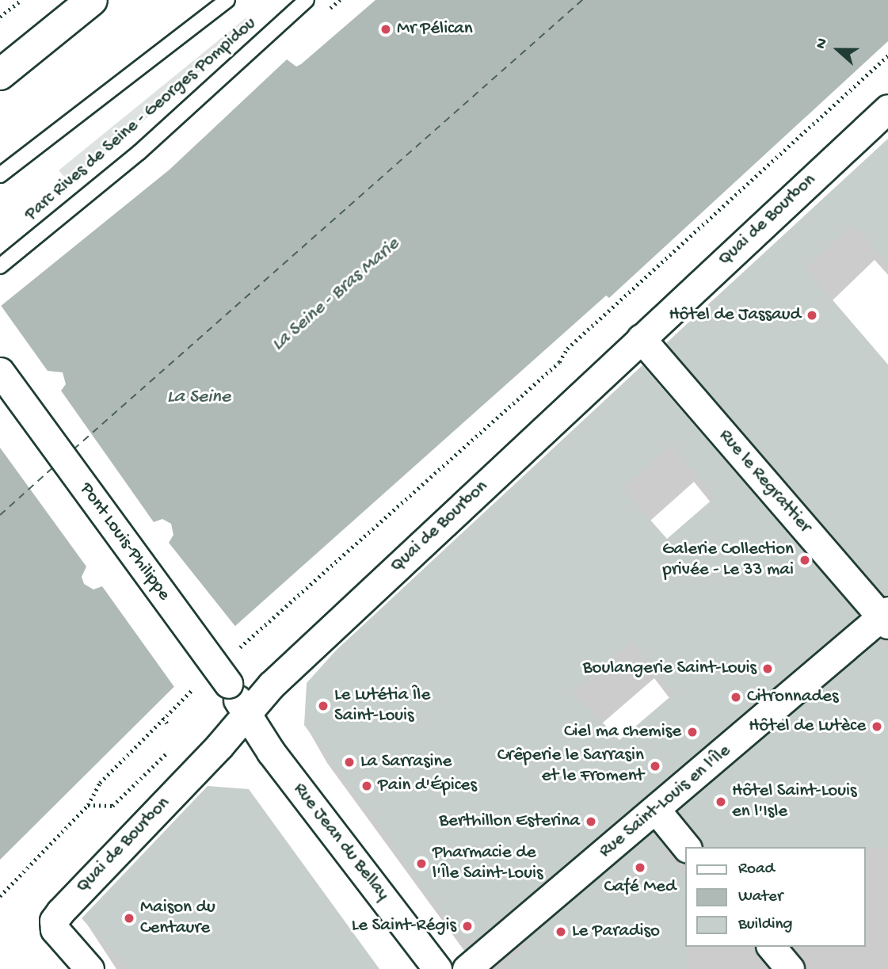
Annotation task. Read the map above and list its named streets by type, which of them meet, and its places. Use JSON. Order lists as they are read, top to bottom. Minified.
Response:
{"streets":{"street":["Quai de Bourbon","Rue le Regrattier","Pont Louis-Philippe","Rue Saint-Louis en l'Île","Rue Jean du Bellay"],"lane":["Parc Rives de Seine - Georges Pompidou"]},"crossings":[["Quai de Bourbon","Rue le Regrattier"],["Quai de Bourbon","Pont Louis-Philippe"],["Quai de Bourbon","Rue Jean du Bellay"],["Rue le Regrattier","Rue Saint-Louis en l'Île"],["Pont Louis-Philippe","Rue Jean du Bellay"]],"water":["La Seine - Bras Marie","La Seine"],"places":["Mr Pélican","Hôtel de Jassaud","Galerie Collection privée - Le 33 mai","Boulangerie Saint-Louis","Citronnades","Le Lutétia Île Saint-Louis","Hôtel de Lutèce","Ciel ma chemise","La Sarrasine","Crêperie le Sarrasin et le Froment","Pain d'Épices","Hôtel Saint-Louis en l'Isle","Berthillon Esterina","Pharmacie de l'Île Saint-Louis","Café Med","Maison du Centaure","Le Saint-Régis","Le Paradiso"],"legend":["Road","Water","Building"],"north":"left"}
